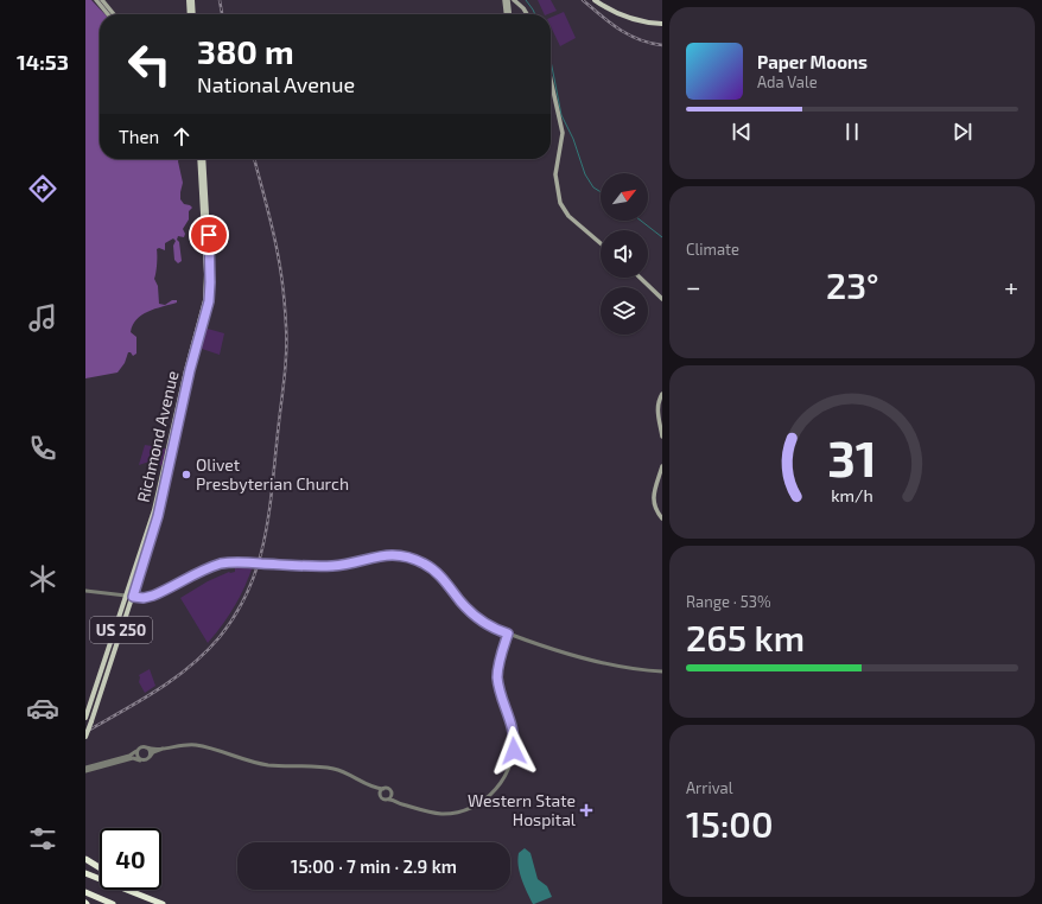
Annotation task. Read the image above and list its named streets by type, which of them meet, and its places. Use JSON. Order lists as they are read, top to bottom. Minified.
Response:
{"streets":{"main road":["Richmond Avenue","US 250"]},"places":{"other":["Olivet Presbyterian Church"],"health":["Western State Hospital"]},"north":"top right","page":{"tabs":"14:53","turn":["380 m","National Avenue"],"song":["Paper Moons","Ada Vale"],"then":"Then","tile":["Climate",["Range · 53%","265 km"],["Arrival","15:00"]],"heat":["−","23°","+"],"limit":"40","trip":"15:00 · 7 min · 2.9 km","gauge":["31","km/h"]}}
